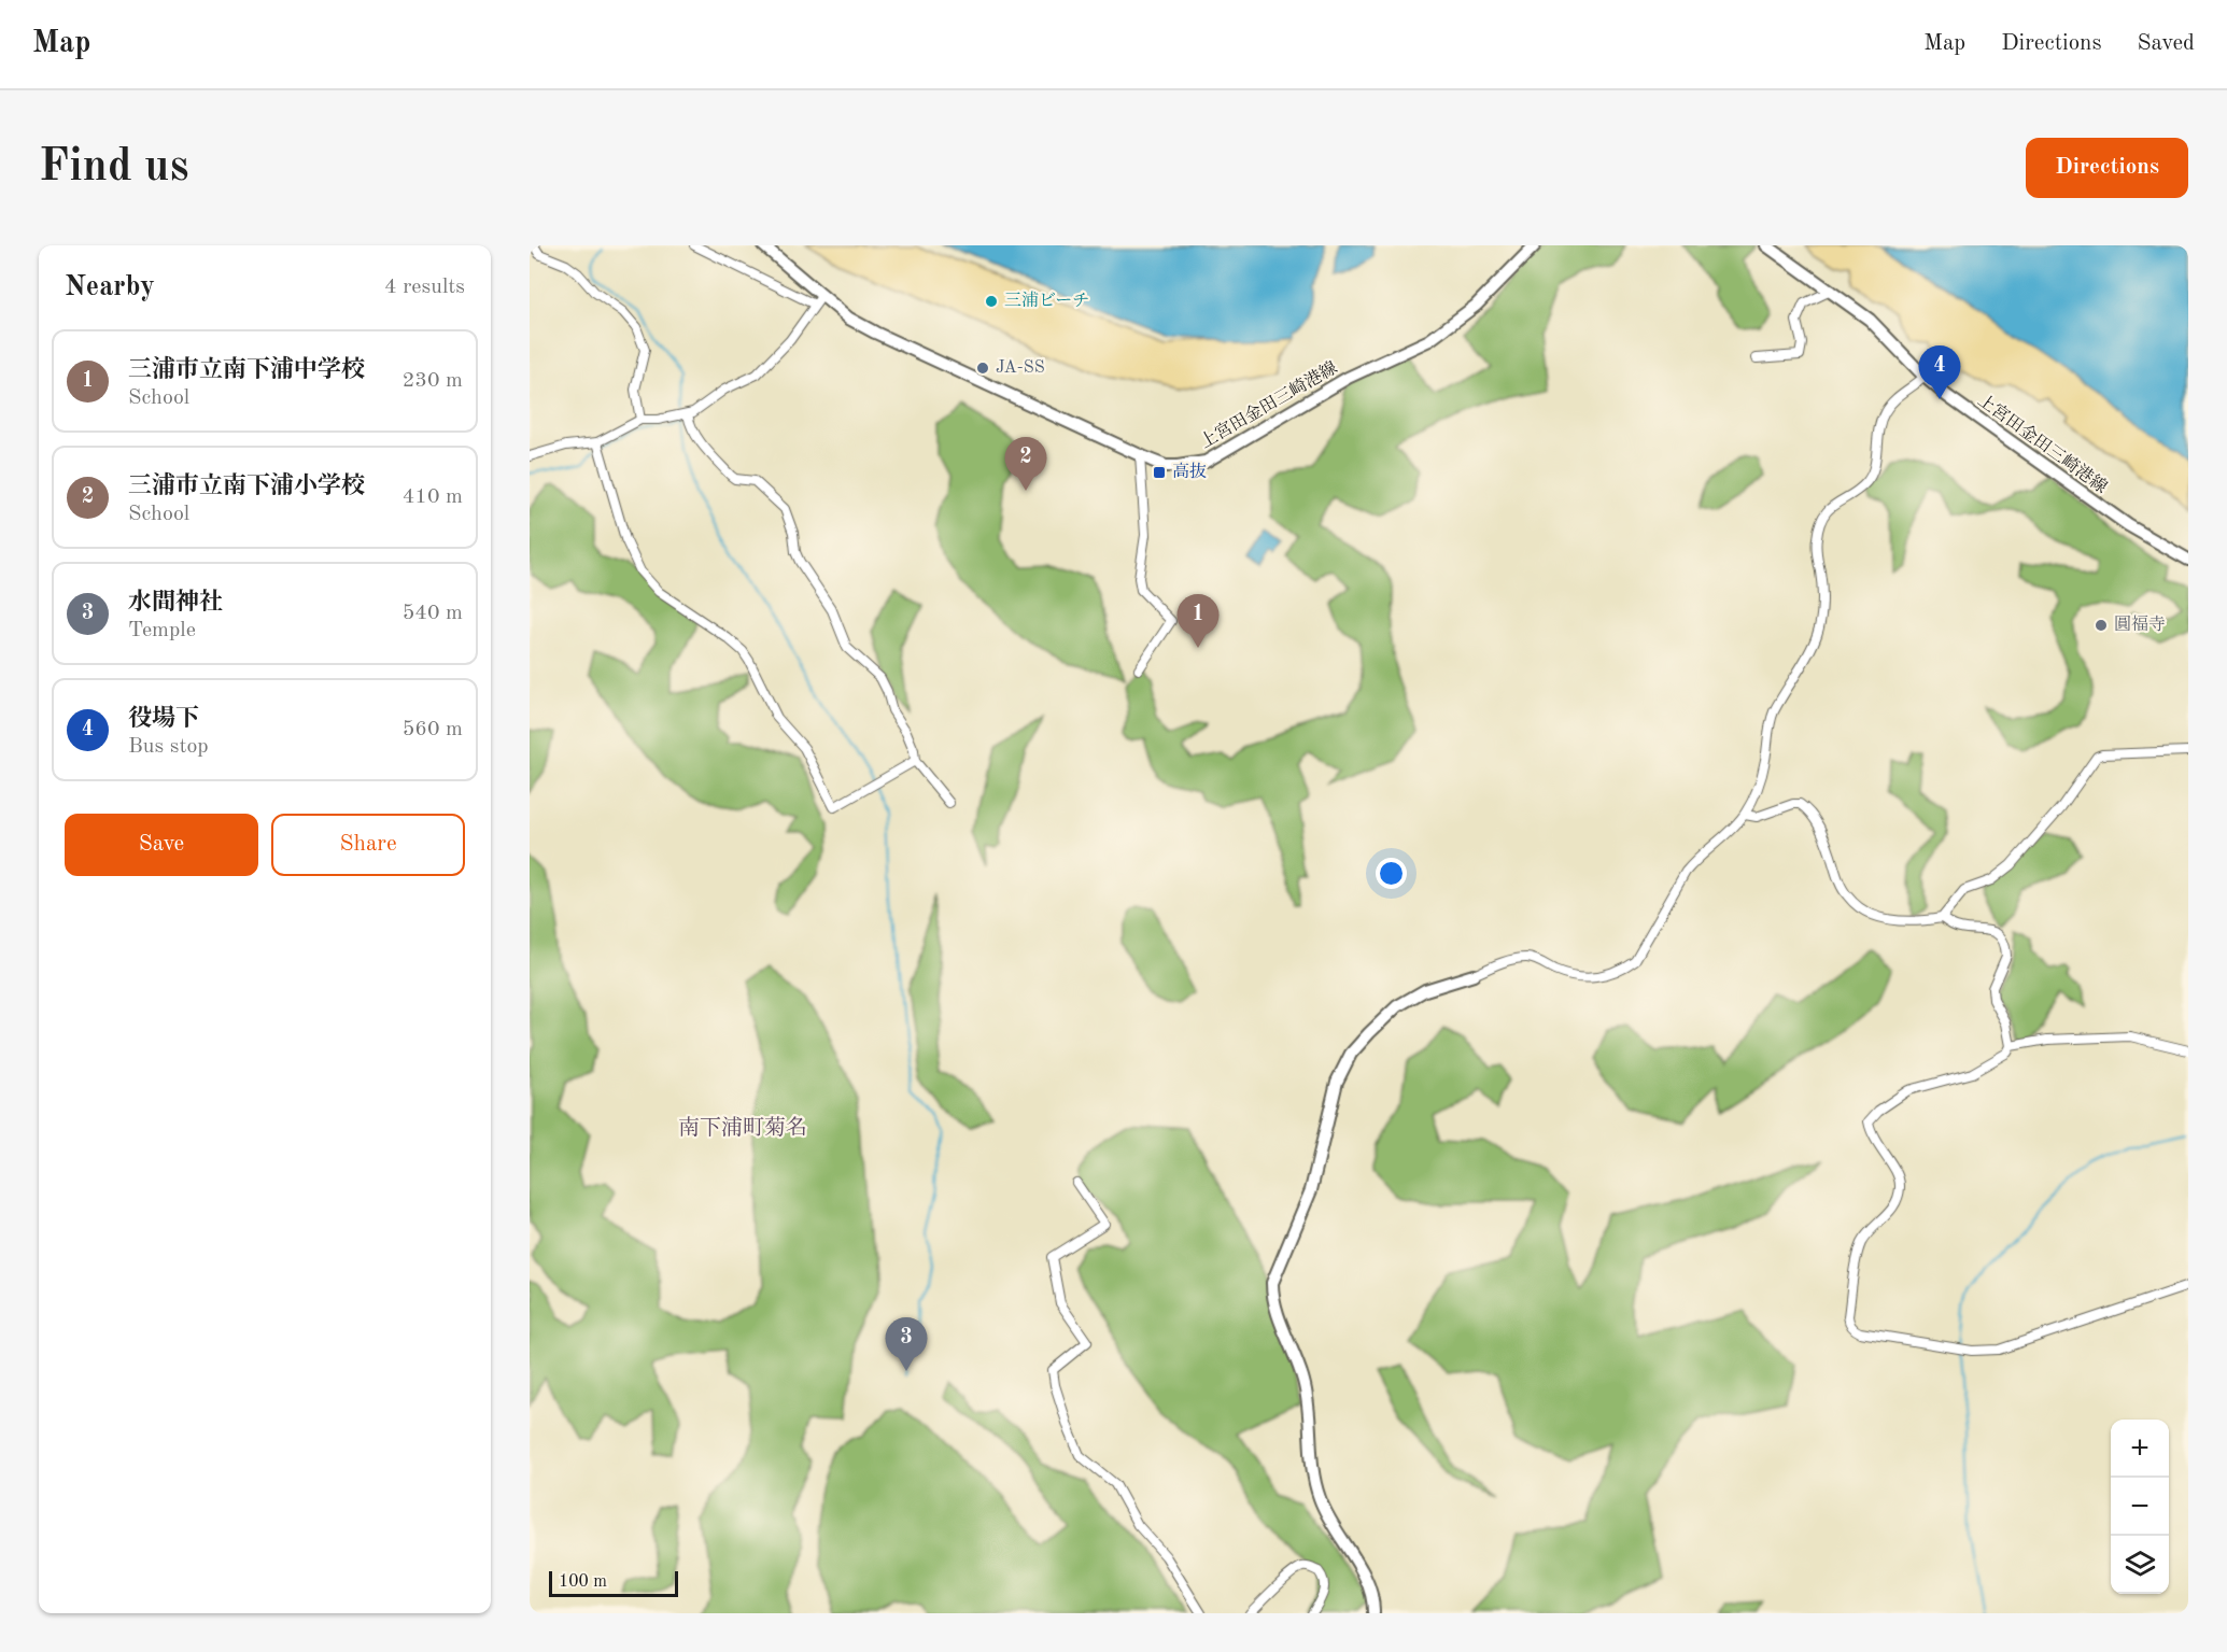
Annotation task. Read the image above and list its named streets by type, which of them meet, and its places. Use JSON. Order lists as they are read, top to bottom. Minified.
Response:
{"streets":{"main road":["上宮田金田三崎港線"]},"districts":["南下浦町菊名"],"places":{"other":["三浦ビーチ","JA-SS","圓福寺"],"transit":["高抜"]},"scale_bar":"100 m","page":{"header":"Map","nav":["Map","Directions","Saved"],"buttons":["Directions",["Save","Share"]],"title":"Find us","heading":["Nearby","4 results"],"list":[{"mark":"1","name":"三浦市立南下浦中学校","note":"School","value":"230 m"},{"mark":"2","name":"三浦市立南下浦小学校","note":"School","value":"410 m"},{"mark":"3","name":"水間神社","note":"Temple","value":"540 m"},{"mark":"4","name":"役場下","note":"Bus stop","value":"560 m"}],"pins":["4","2","1","3"],"map_buttons":["+","−"],"scale":"100 m"}}
